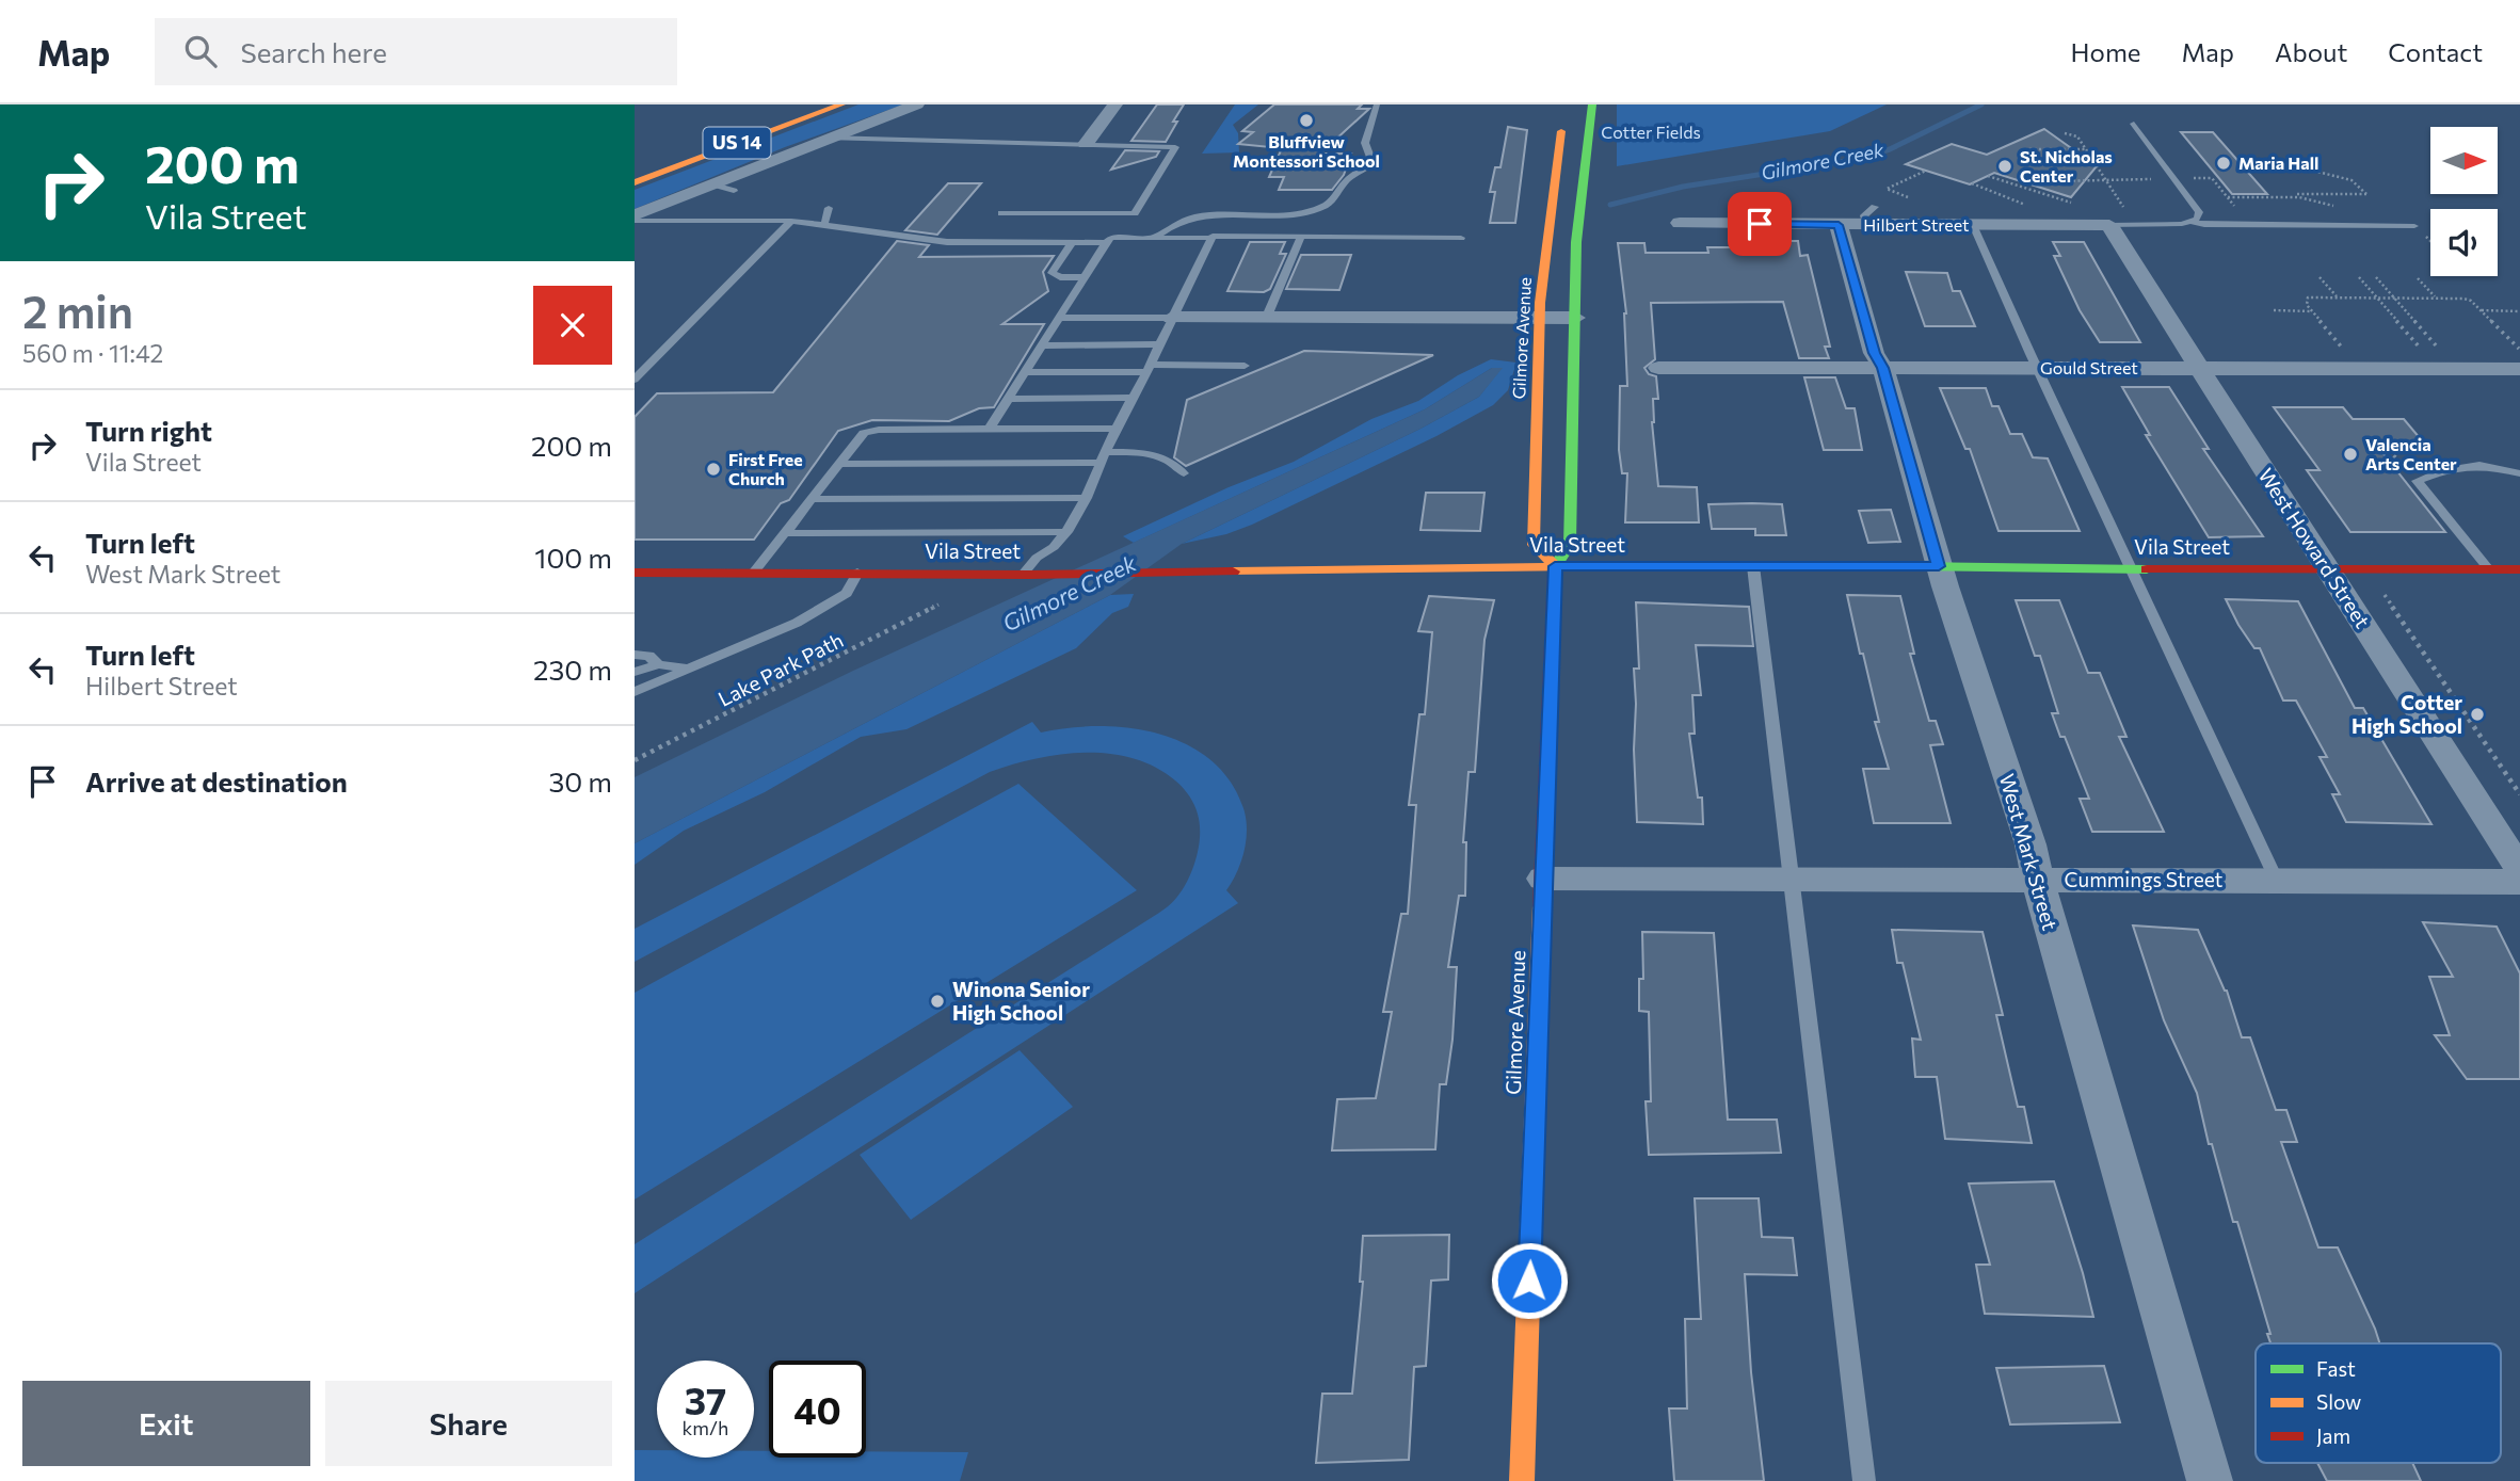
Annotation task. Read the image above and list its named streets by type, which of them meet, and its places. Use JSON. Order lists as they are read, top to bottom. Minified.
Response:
{"streets":{"main road":["US 14","Gilmore Avenue","Vila Street"],"street":["Hilbert Street","Gould Street","West Howard Street","West Mark Street","Cummings Street"],"path":["Lake Park Path"]},"crossings":[["Hilbert Street","West Howard Street"],["Hilbert Street","West Mark Street"],["Gilmore Avenue","Vila Street"],["Gilmore Avenue","Cummings Street"],["Gould Street","West Howard Street"],["Gould Street","West Mark Street"],["Vila Street","West Howard Street"],["Vila Street","West Mark Street"],["West Mark Street","Cummings Street"]],"water":["Gilmore Creek"],"parks":["Cotter Fields"],"places":["Bluffview Montessori School","Maria Hall","St. Nicholas Center","Valencia Arts Center","First Free Church","Cotter High School","Winona Senior High School"],"legend":["Fast","Slow","Jam"],"north":"right","page":{"header":"Map","search":"Search here","nav":["Home","Map","About","Contact"],"turn":["200 m","Vila Street"],"heading":["2 min","560 m · 11:42"],"list":[{"name":"Turn right","note":"Vila Street","value":"200 m"},{"name":"Turn left","note":"West Mark Street","value":"100 m"},{"name":"Turn left","note":"Hilbert Street","value":"230 m"},{"name":"Arrive at destination","value":"30 m"}],"speed":"37 km/h","limit":"40","buttons":["Exit","Share"]}}
